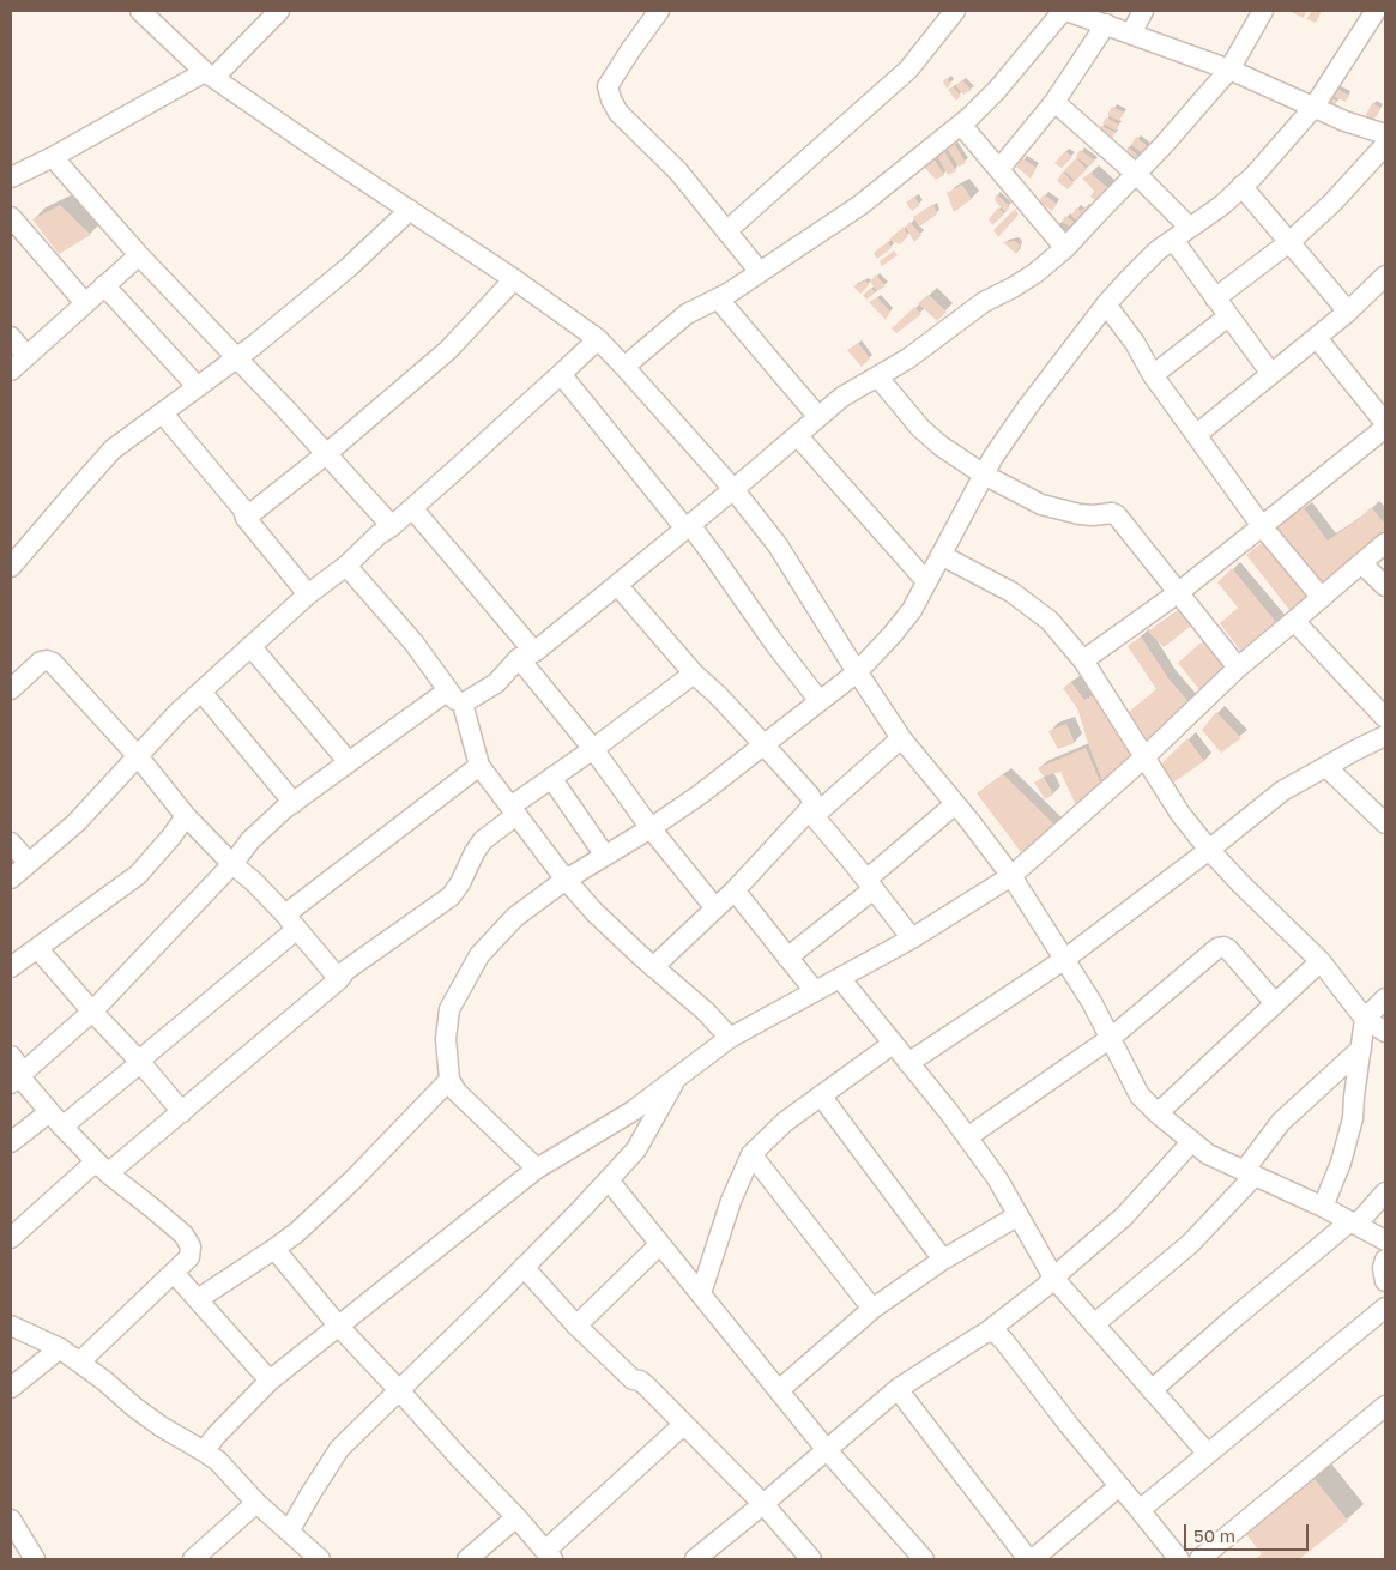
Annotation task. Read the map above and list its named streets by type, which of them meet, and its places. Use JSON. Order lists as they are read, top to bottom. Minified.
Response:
{"scale_bar":"50 m"}
